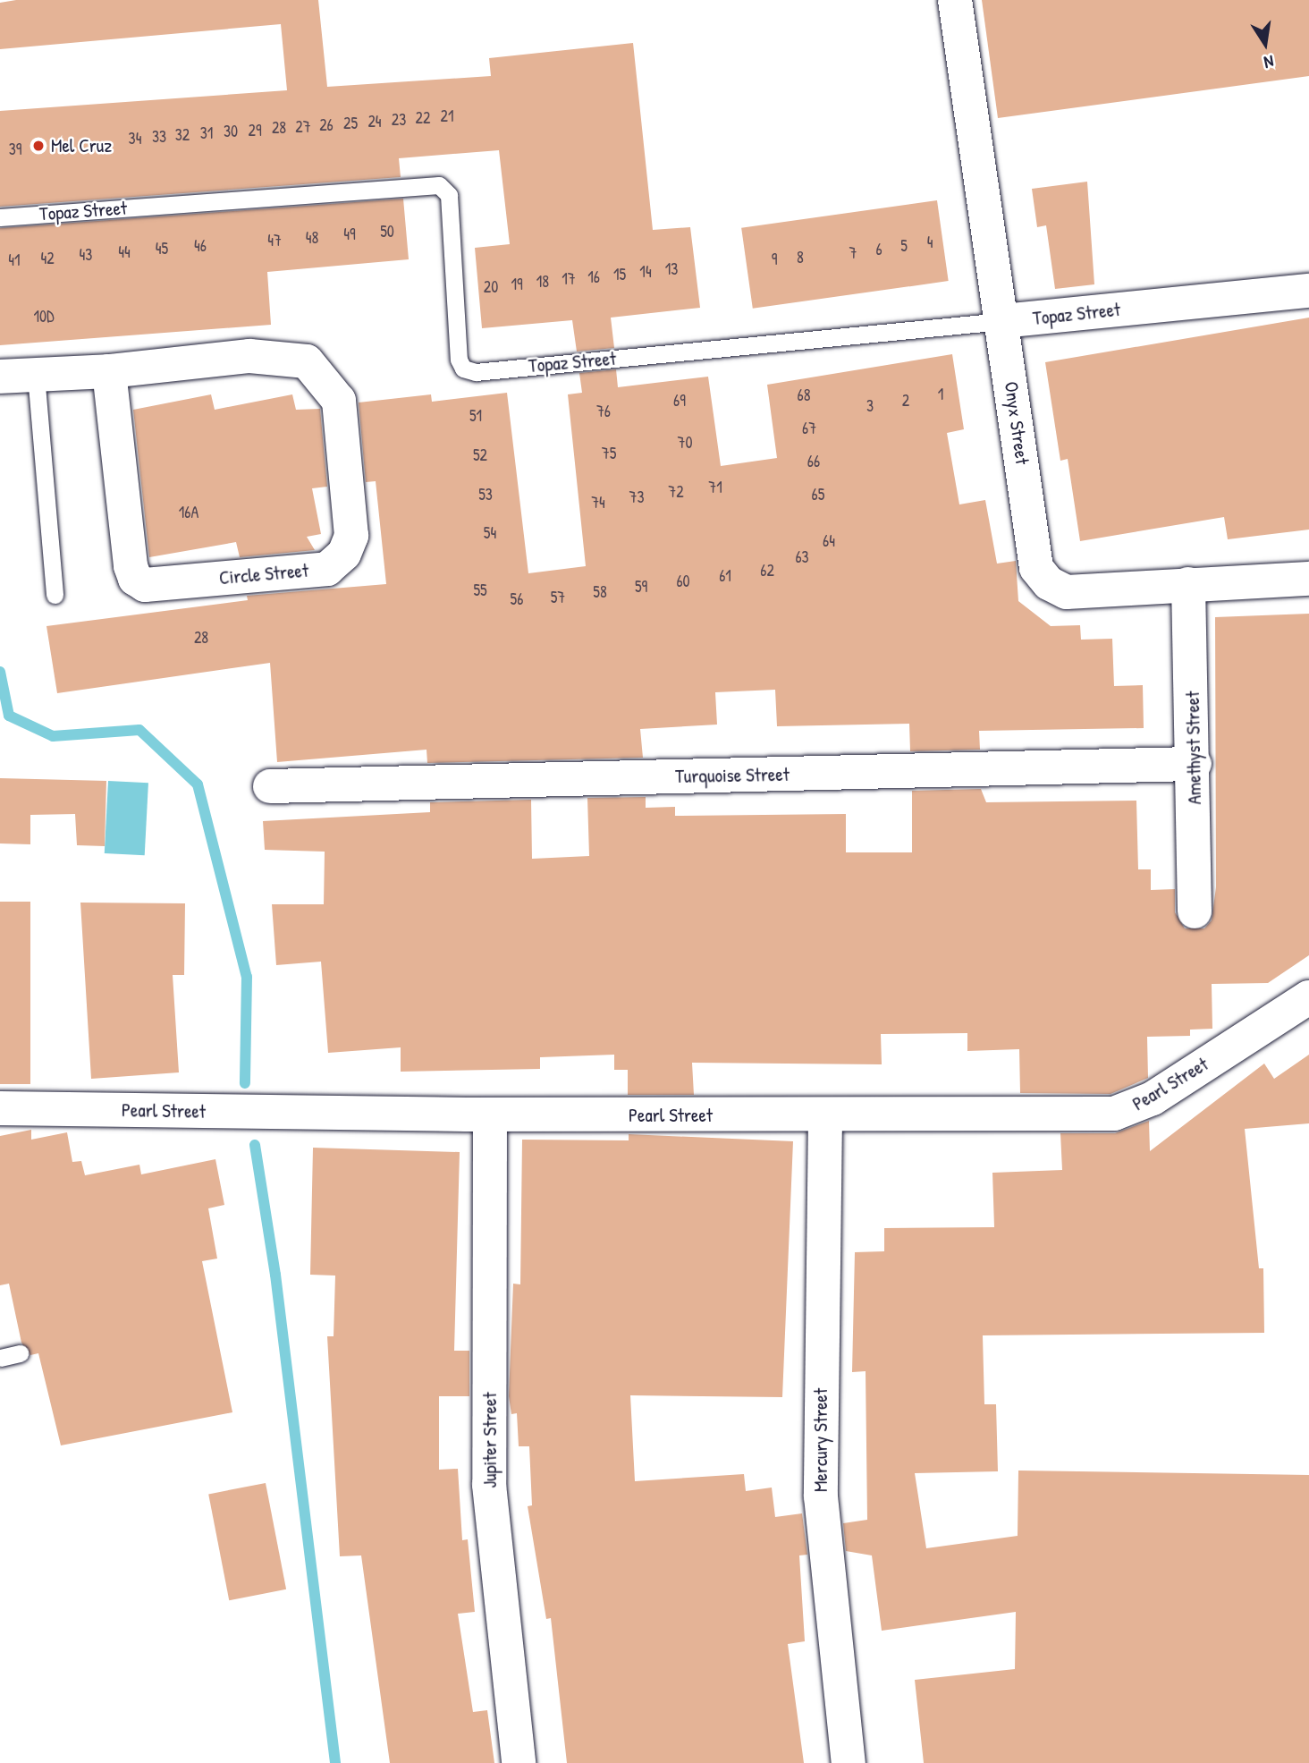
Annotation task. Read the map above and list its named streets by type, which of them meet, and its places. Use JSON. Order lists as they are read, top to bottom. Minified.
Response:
{"streets":{"street":["Topaz Street","Onyx Street","Circle Street","Amethyst Street","Turquoise Street","Pearl Street","Jupiter Street","Mercury Street"]},"crossings":[["Topaz Street","Onyx Street"],["Onyx Street","Amethyst Street"],["Amethyst Street","Turquoise Street"],["Pearl Street","Jupiter Street"],["Pearl Street","Mercury Street"]],"places":["Mel Cruz"],"house_numbers":["21","22","23","24","25","26","27","28","29","30","31","32","33","34","39","50","49","48","47","4","46","5","45","6","44","7","43","8","42","9","41","13","14","15","16","17","18","19","20","10D","1","68","69","2","3","76","51","67","70","75","52","66","71","72","53","65","73","74","16A","54","64","63","62","61","60","59","55","58","57","56","28"],"north":"bottom"}
